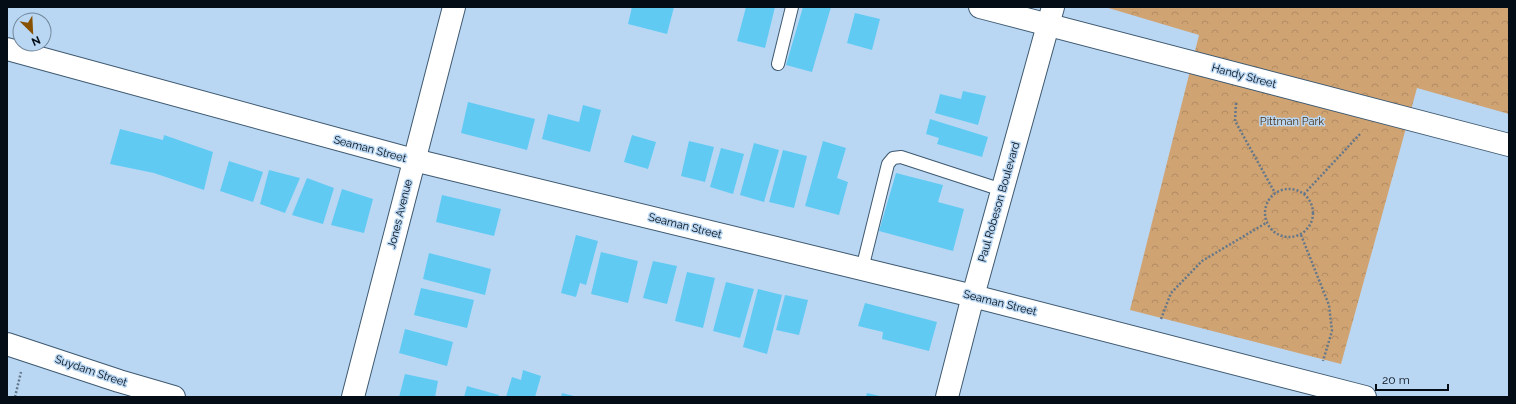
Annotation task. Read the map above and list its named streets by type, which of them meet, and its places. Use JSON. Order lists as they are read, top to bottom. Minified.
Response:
{"streets":{"street":["Handy Street","Seaman Street","Paul Robeson Boulevard","Jones Avenue","Suydam Street"]},"crossings":[["Handy Street","Paul Robeson Boulevard"],["Seaman Street","Paul Robeson Boulevard"],["Seaman Street","Jones Avenue"]],"parks":["Pittman Park"],"scale_bar":"20 m","north":"bottom right"}
